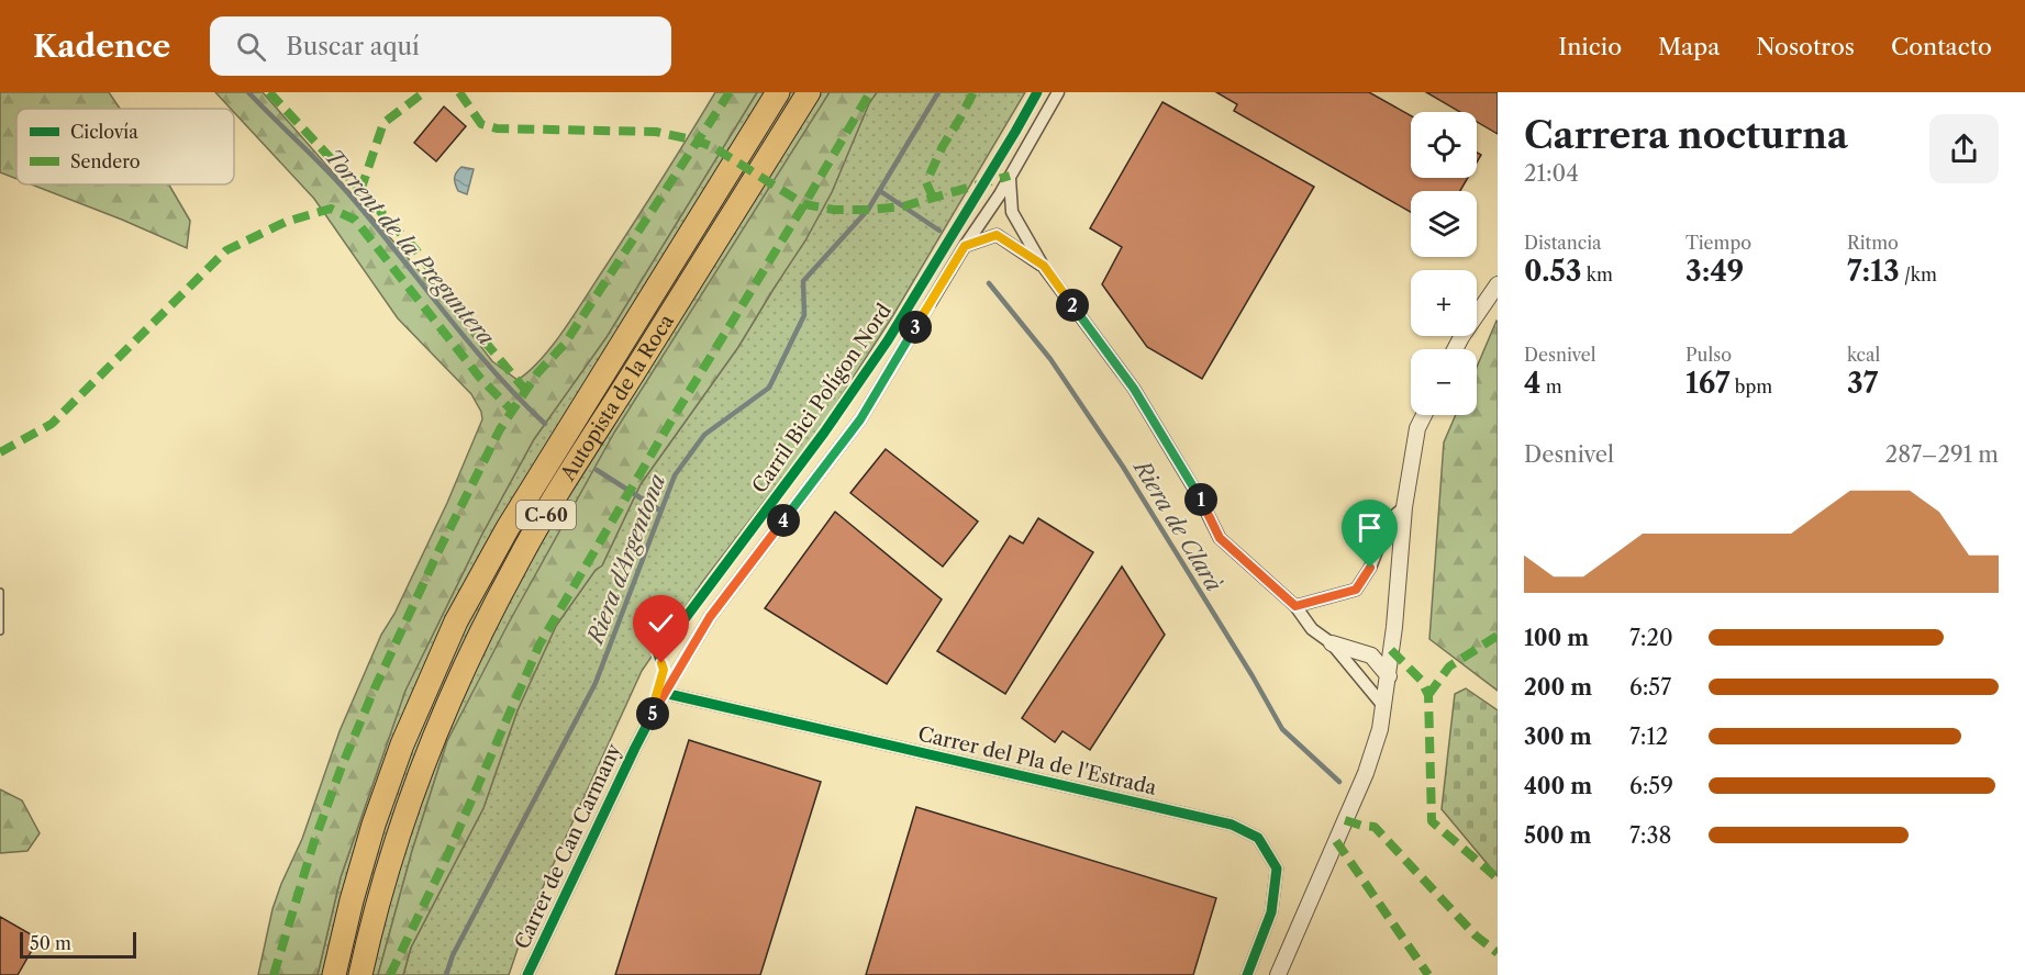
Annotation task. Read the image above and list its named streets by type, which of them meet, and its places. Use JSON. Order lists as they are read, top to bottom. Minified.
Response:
{"streets":{"highway":["Autopista de la Roca","C-60"],"street":["Carrer del Pla de l'Estrada","Carrer de Can Carmany"],"cycle path":["Carril Bici Polígon Nord"]},"crossings":[["Carrer del Pla de l'Estrada","Carrer de Can Carmany"]],"water":["Torrent de la Preguntera","Riera de Clarà","Riera d'Argentona"],"legend":["Ciclovía","Sendero"],"scale_bar":"50 m","page":{"header":"Kadence","search":"Buscar aquí","nav":["Inicio","Mapa","Nosotros","Contacto"],"heading":["Carrera nocturna","21:04"],"map_buttons":["+","−"],"stats":[["Distancia","0.53 km"],["Tiempo","3:49"],["Ritmo","7:13 /km"],["Desnivel","4 m"],["Pulso","167 bpm"],["kcal","37"]],"pins":["2","3","1","4","5"],"chart":["Desnivel","287–291 m"],"list":[{"name":"100 m","note":"7:20"},{"name":"200 m","note":"6:57"},{"name":"300 m","note":"7:12"},{"name":"400 m","note":"6:59"},{"name":"500 m","note":"7:38"}],"scale":"50 m"}}
